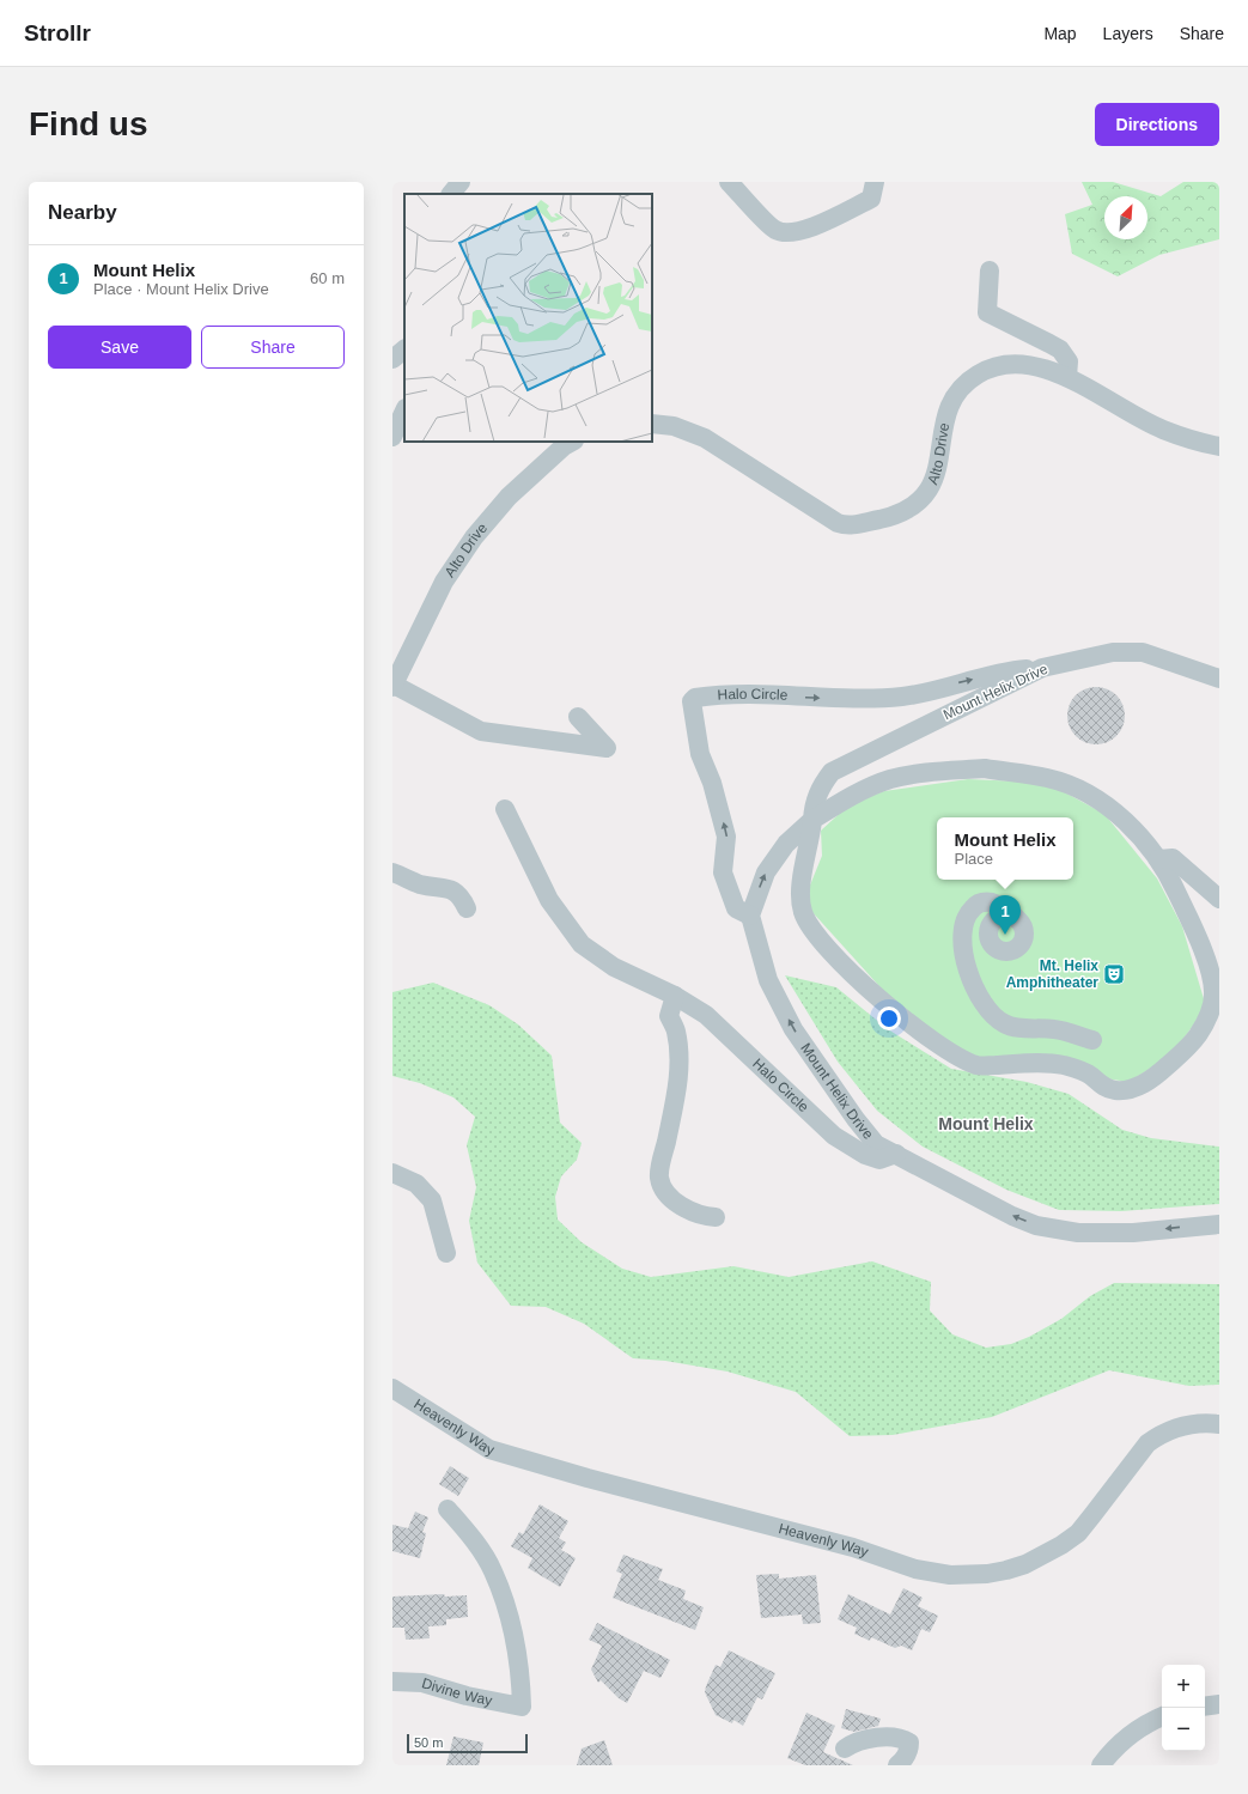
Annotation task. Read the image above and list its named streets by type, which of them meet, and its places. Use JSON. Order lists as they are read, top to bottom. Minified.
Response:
{"streets":{"street":["Alto Drive","Mount Helix Drive","Halo Circle","Heavenly Way","Divine Way"]},"crossings":[["Mount Helix Drive","Halo Circle"]],"districts":["Mount Helix"],"places":{"theatre":["Mt. Helix Amphitheater"]},"scale_bar":"50 m","north":"top right","page":{"header":"Strollr","nav":["Map","Layers","Share"],"buttons":["Directions",["Save","Share"]],"title":"Find us","heading":"Nearby","list":[{"mark":"1","name":"Mount Helix","note":"Place · Mount Helix Drive","value":"60 m"}],"popup":["Mount Helix","Place"],"pins":"1","map_buttons":["+","−"],"scale":"50 m"}}
